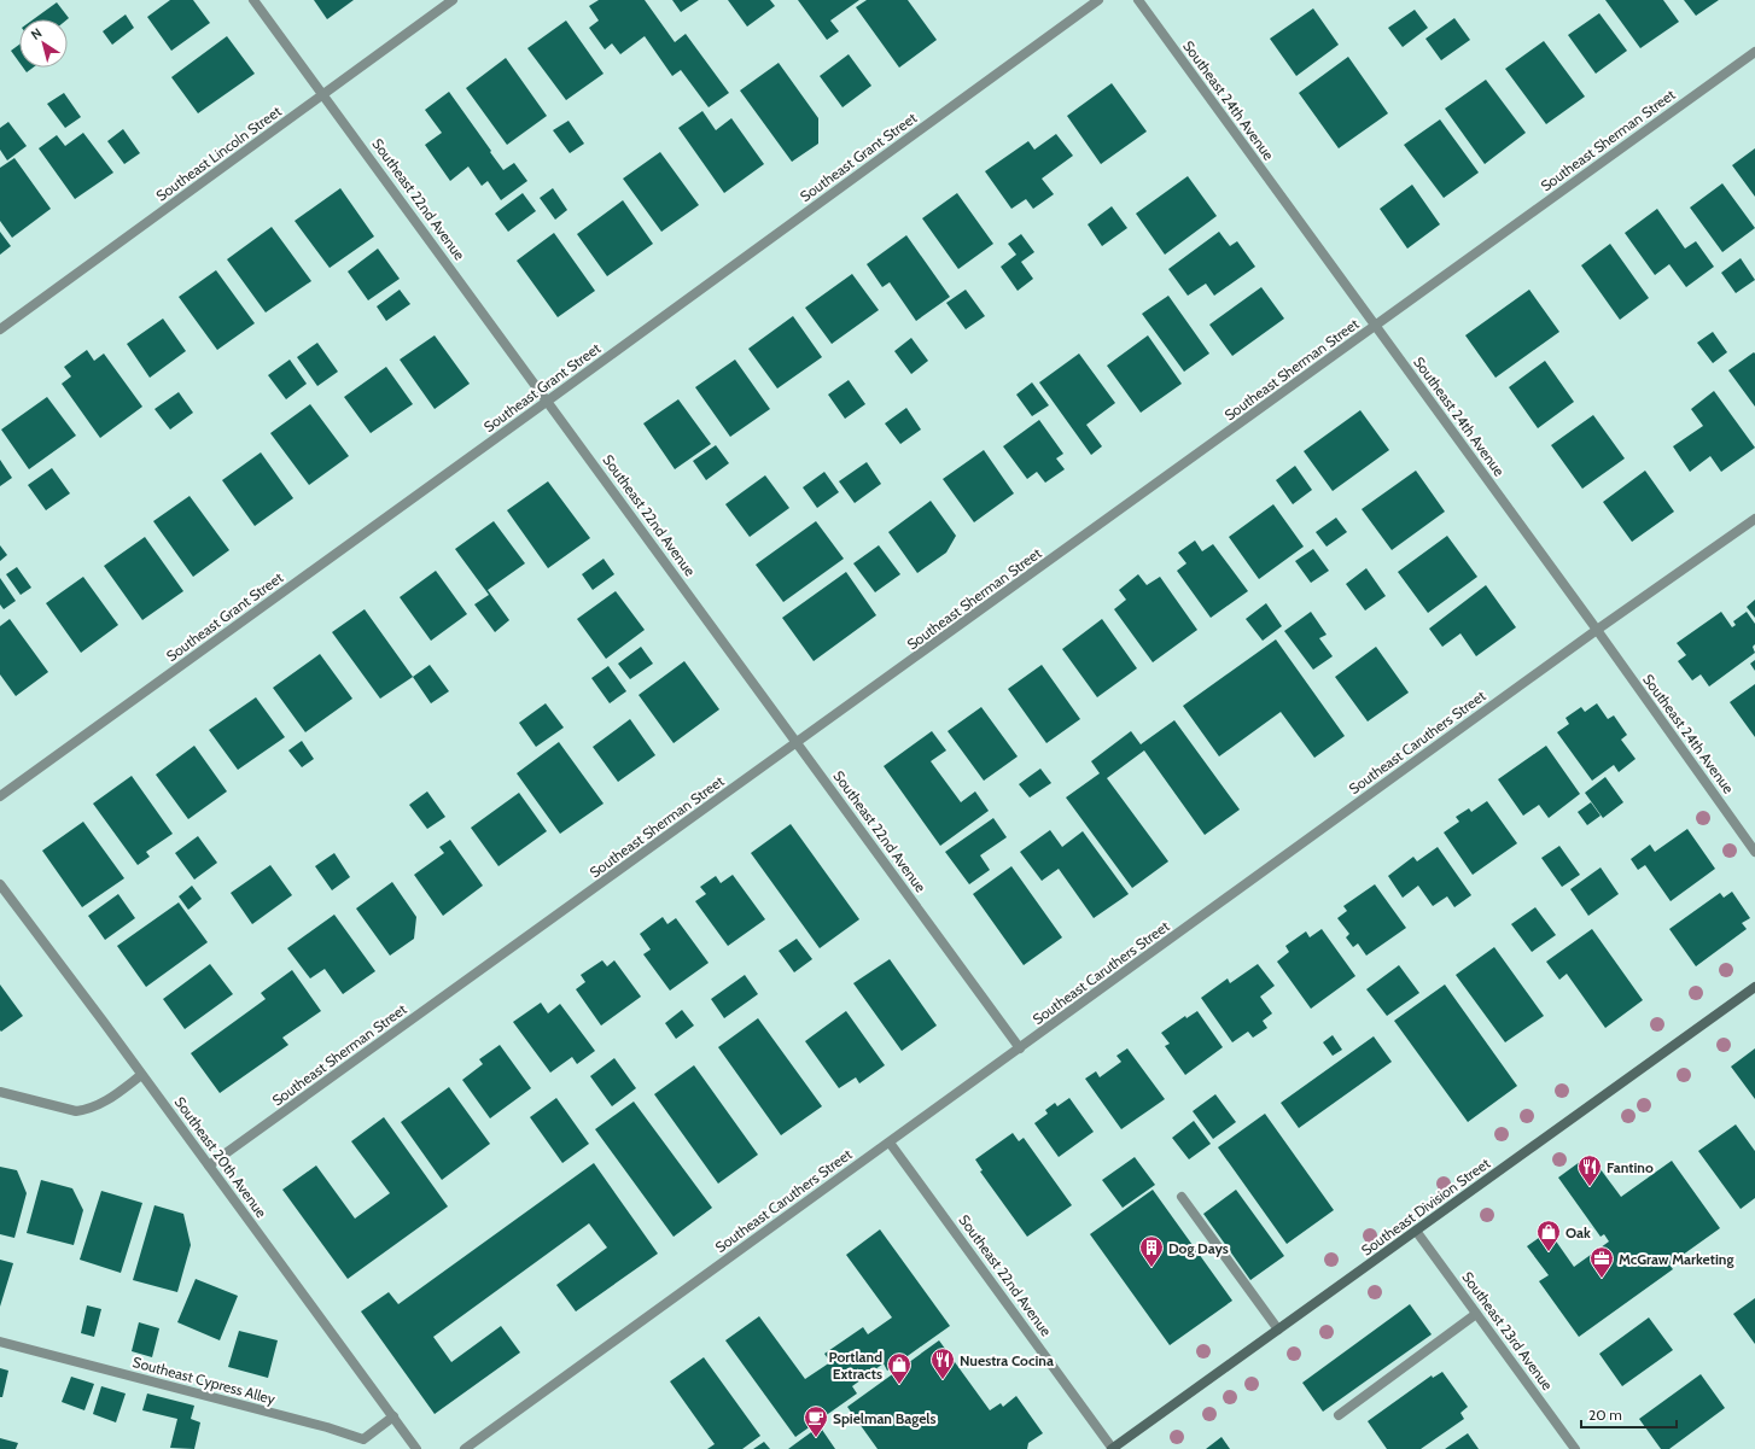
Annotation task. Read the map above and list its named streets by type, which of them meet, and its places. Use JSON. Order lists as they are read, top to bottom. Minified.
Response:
{"streets":{"main road":["Southeast Division Street"],"street":["Southeast 24th Avenue","Southeast Sherman Street","Southeast Lincoln Street","Southeast Grant Street","Southeast 22nd Avenue","Southeast Caruthers Street","Southeast 20th Avenue","Southeast 23rd Avenue","Southeast Cypress Alley"]},"crossings":[["Southeast 24th Avenue","Southeast Sherman Street"],["Southeast 24th Avenue","Southeast Caruthers Street"],["Southeast Sherman Street","Southeast 22nd Avenue"],["Southeast Sherman Street","Southeast 20th Avenue"],["Southeast Lincoln Street","Southeast 22nd Avenue"],["Southeast Grant Street","Southeast 22nd Avenue"],["Southeast 22nd Avenue","Southeast Caruthers Street"],["Southeast 22nd Avenue","Southeast Division Street"],["Southeast 20th Avenue","Southeast Cypress Alley"],["Southeast Division Street","Southeast 23rd Avenue"]],"places":{"restaurant":["Fantino","Nuestra Cocina"],"shop":["Oak","Portland Extracts"],"building":["Dog Days"],"office":["McGraw Marketing"],"cafe":["Spielman Bagels"]},"scale_bar":"20 m","north":"top left"}
